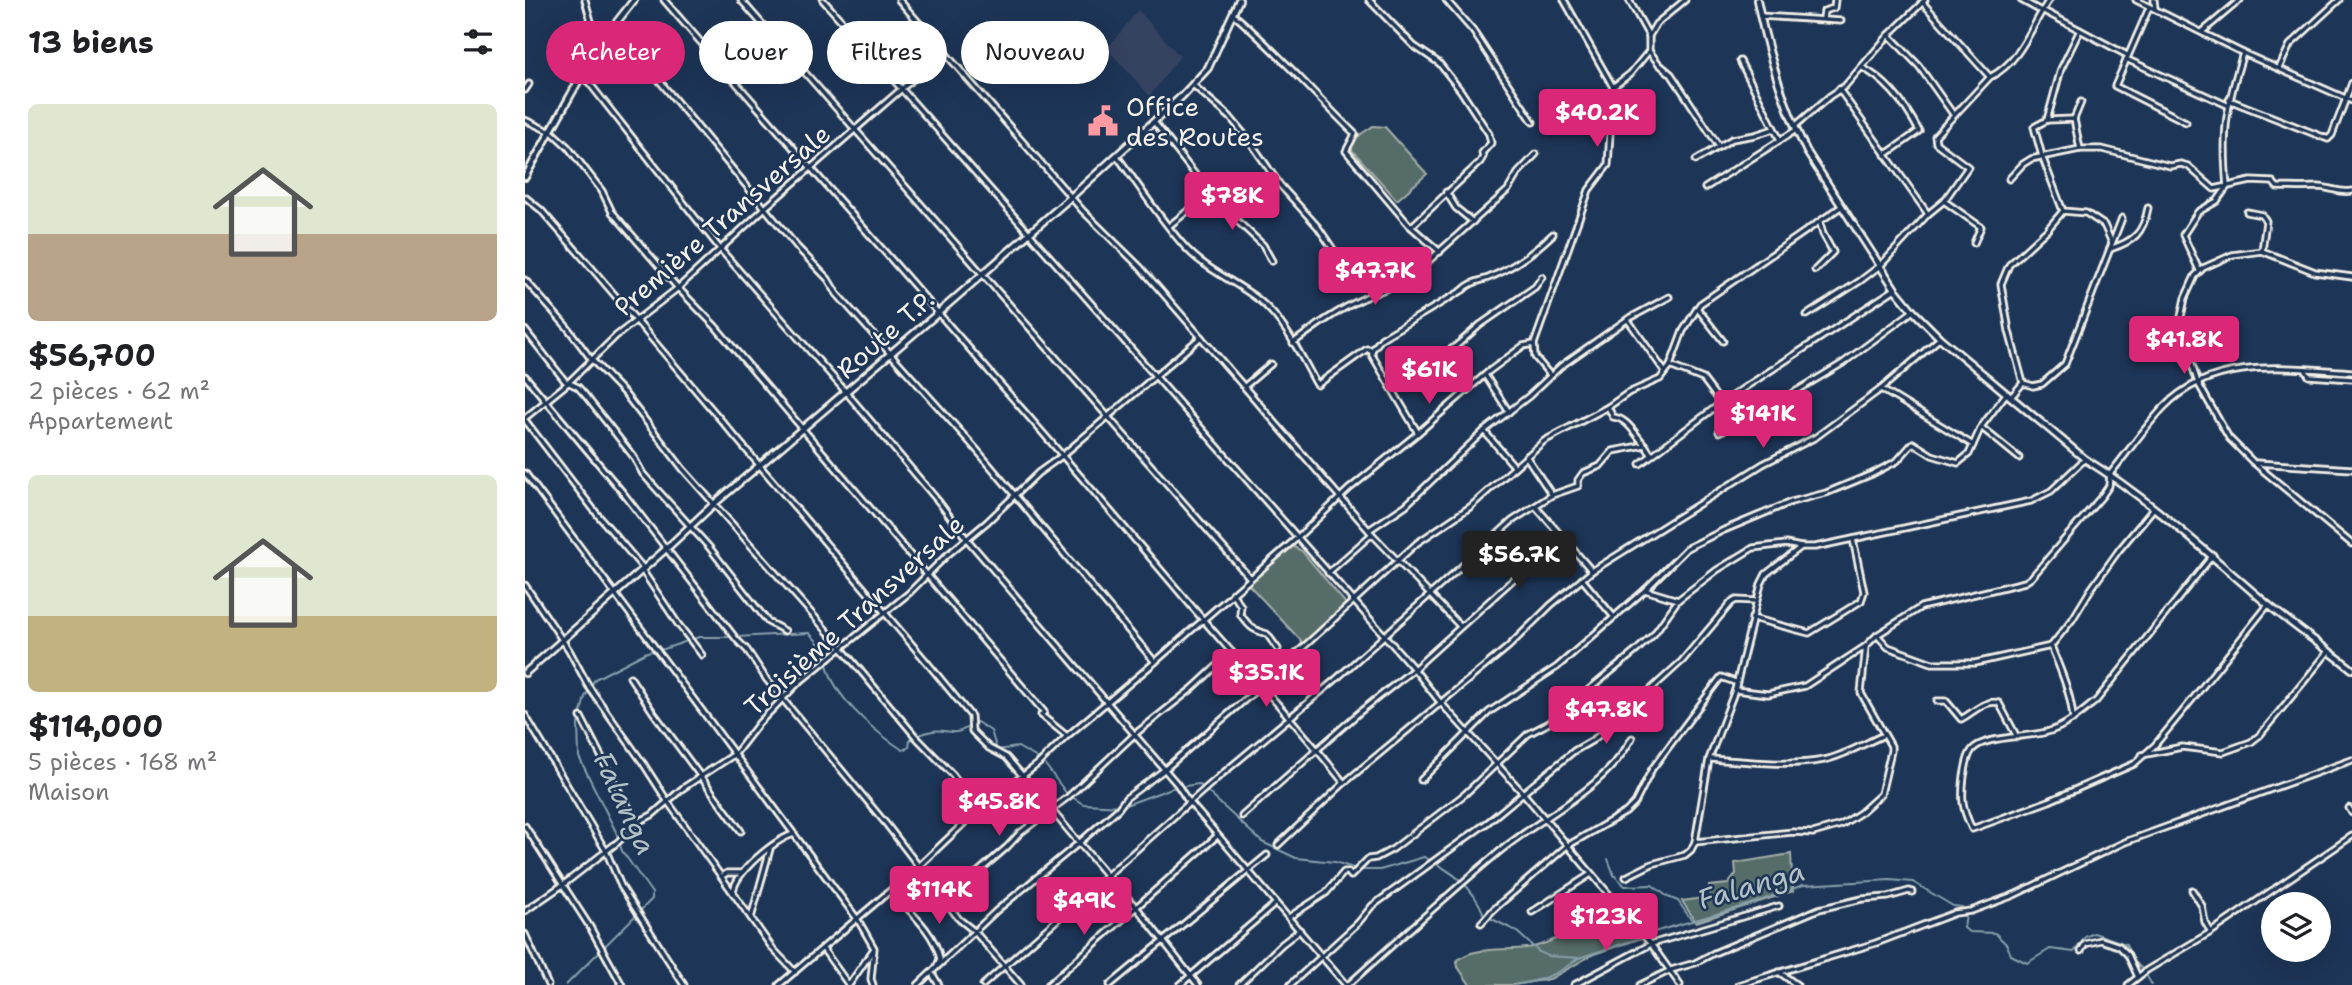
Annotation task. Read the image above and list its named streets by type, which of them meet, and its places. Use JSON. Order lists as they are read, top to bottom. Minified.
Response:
{"streets":{"street":["Première Transversale","Route T.P.","Troisième Transversale"]},"water":["Falanga"],"places":{"public building":["Office des Routes"]},"page":{"heading":"13 biens","chip":["Acheter","Louer","Filtres","Nouveau"],"list":[{"name":"$56,700","note":"2 pièces · 62 m² · Appartement"},{"name":"$114,000","note":"5 pièces · 168 m² · Maison"}],"price":["$40.2K","$78K","$47.7K","$41.8K","$61K","$141K","$56.7K","$35.1K","$47.8K","$45.8K","$114K","$49K","$123K"]}}
